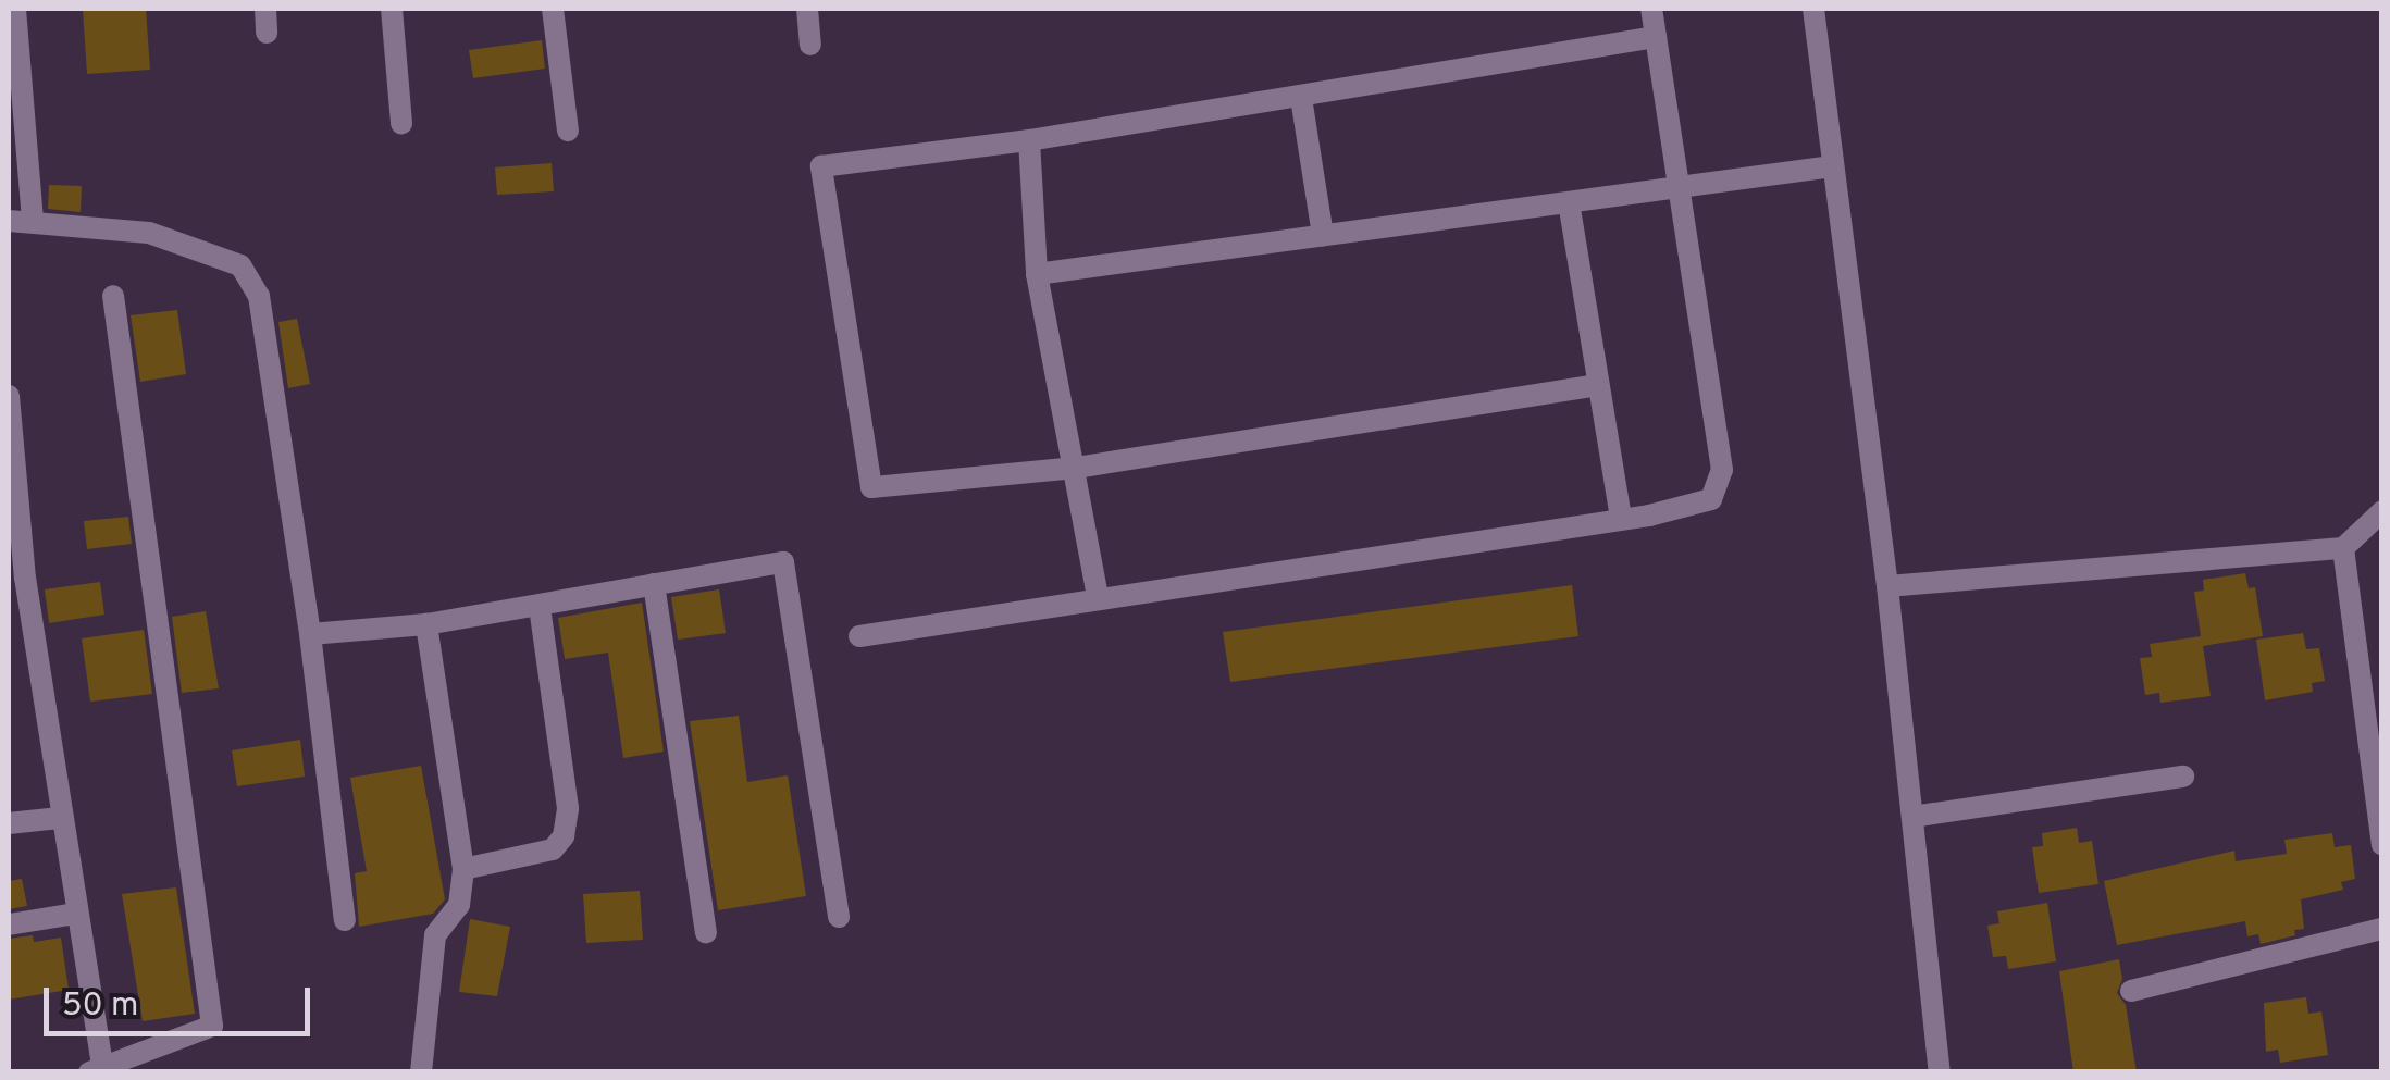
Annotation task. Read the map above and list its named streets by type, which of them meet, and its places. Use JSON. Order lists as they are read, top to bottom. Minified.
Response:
{"scale_bar":"50 m"}
